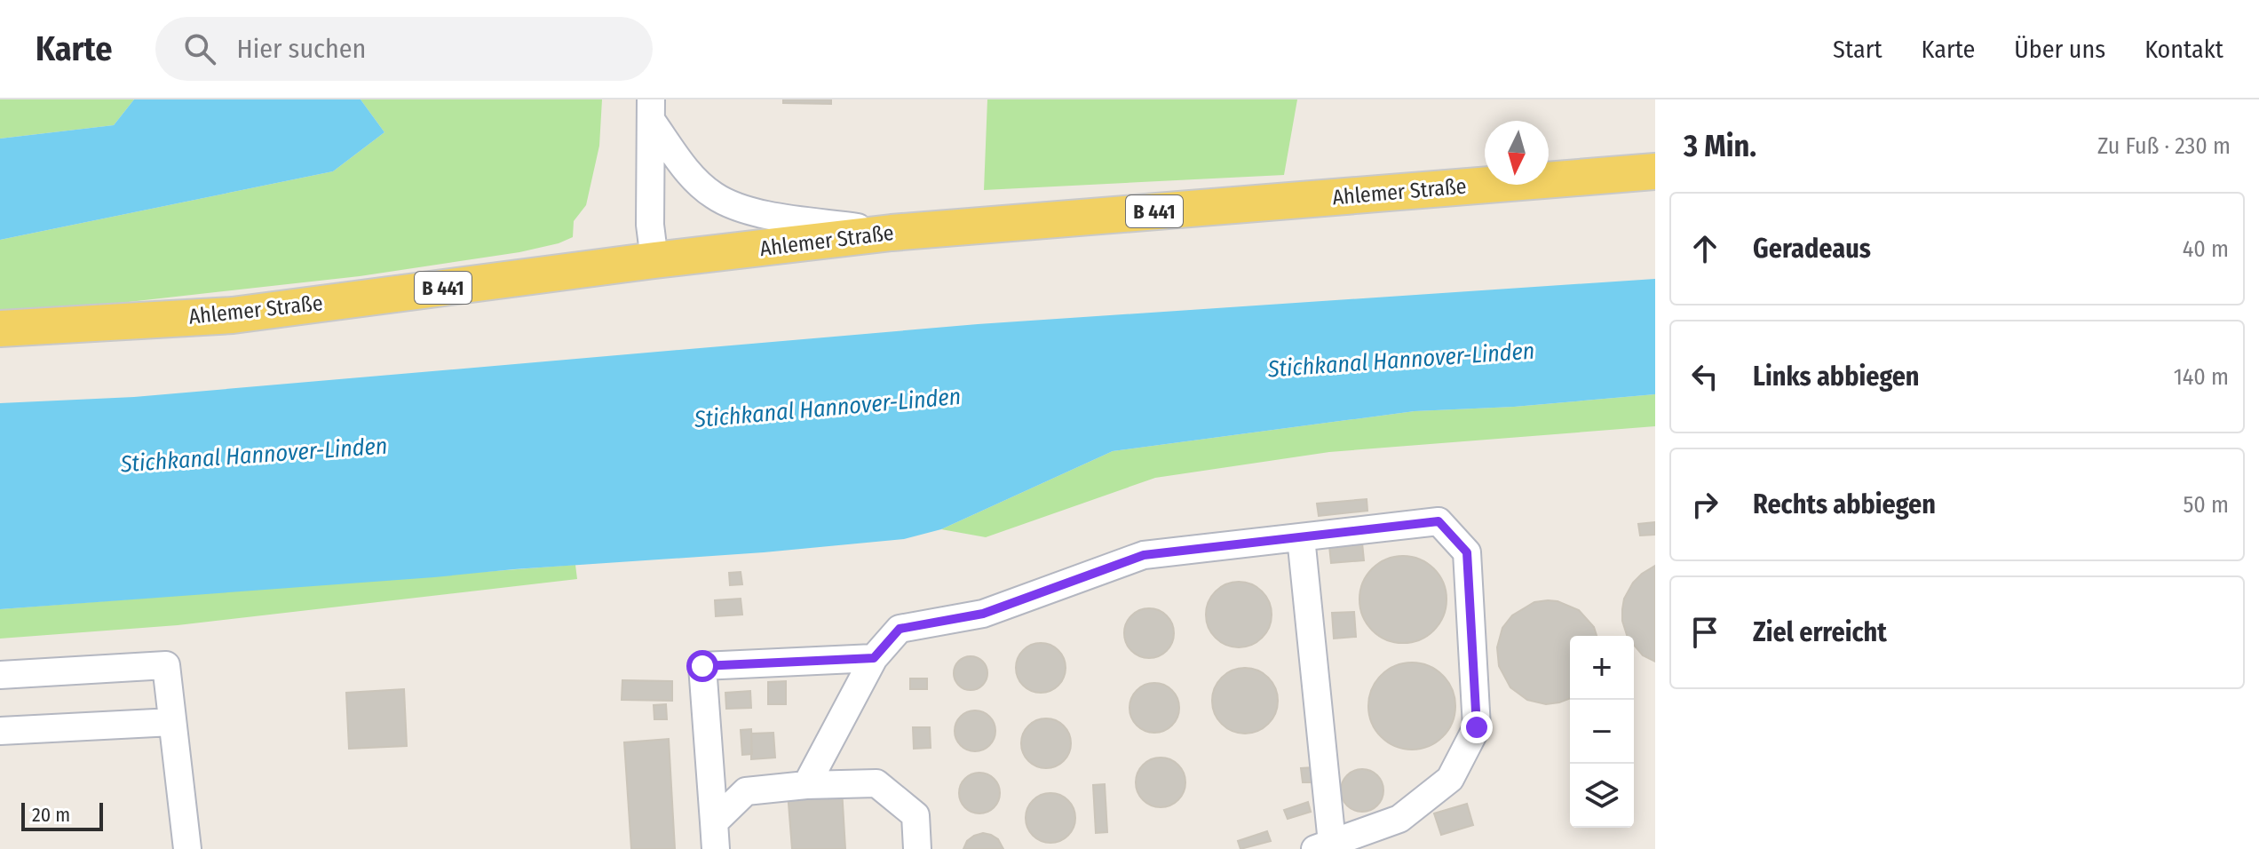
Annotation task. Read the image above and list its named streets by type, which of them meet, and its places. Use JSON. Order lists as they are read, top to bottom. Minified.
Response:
{"streets":{"main road":["Ahlemer Straße","B 441"]},"water":["Stichkanal Hannover-Linden"],"scale_bar":"20 m","north":"bottom","page":{"header":"Karte","search":"Hier suchen","nav":["Start","Karte","Über uns","Kontakt"],"heading":["3 Min.","Zu Fuß · 230 m"],"list":[["Geradeaus","40 m"],["Links abbiegen","140 m"],["Rechts abbiegen","50 m"],"Ziel erreicht"],"map_buttons":["+","−"],"scale":"20 m"}}
